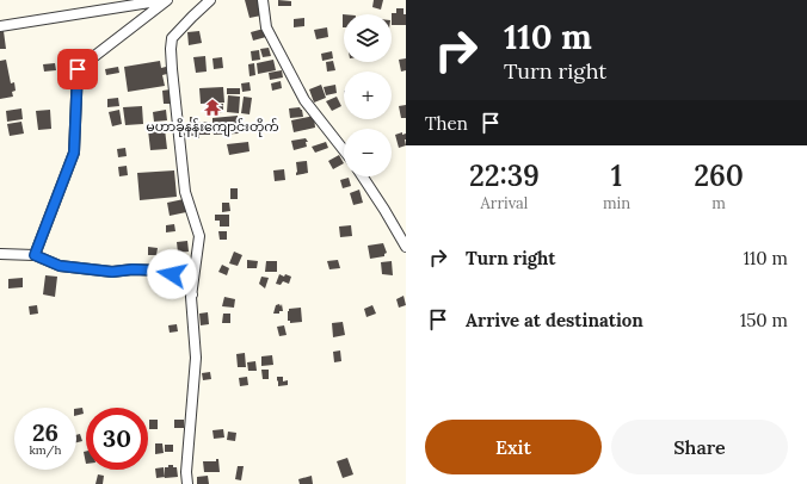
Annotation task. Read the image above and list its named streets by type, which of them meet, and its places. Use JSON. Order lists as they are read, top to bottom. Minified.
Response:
{"places":{"temple":["မဟာခိုနန်းကျောင်းတိုက်"]},"page":{"turn":["110 m","Turn right"],"map_buttons":["+","−"],"then":"Then","eta":["22:39","Arrival","1","min","260","m"],"list":[{"name":"Turn right","value":"110 m"},{"name":"Arrive at destination","value":"150 m"}],"speed":"26 km/h","limit":"30","buttons":["Exit","Share"]}}
